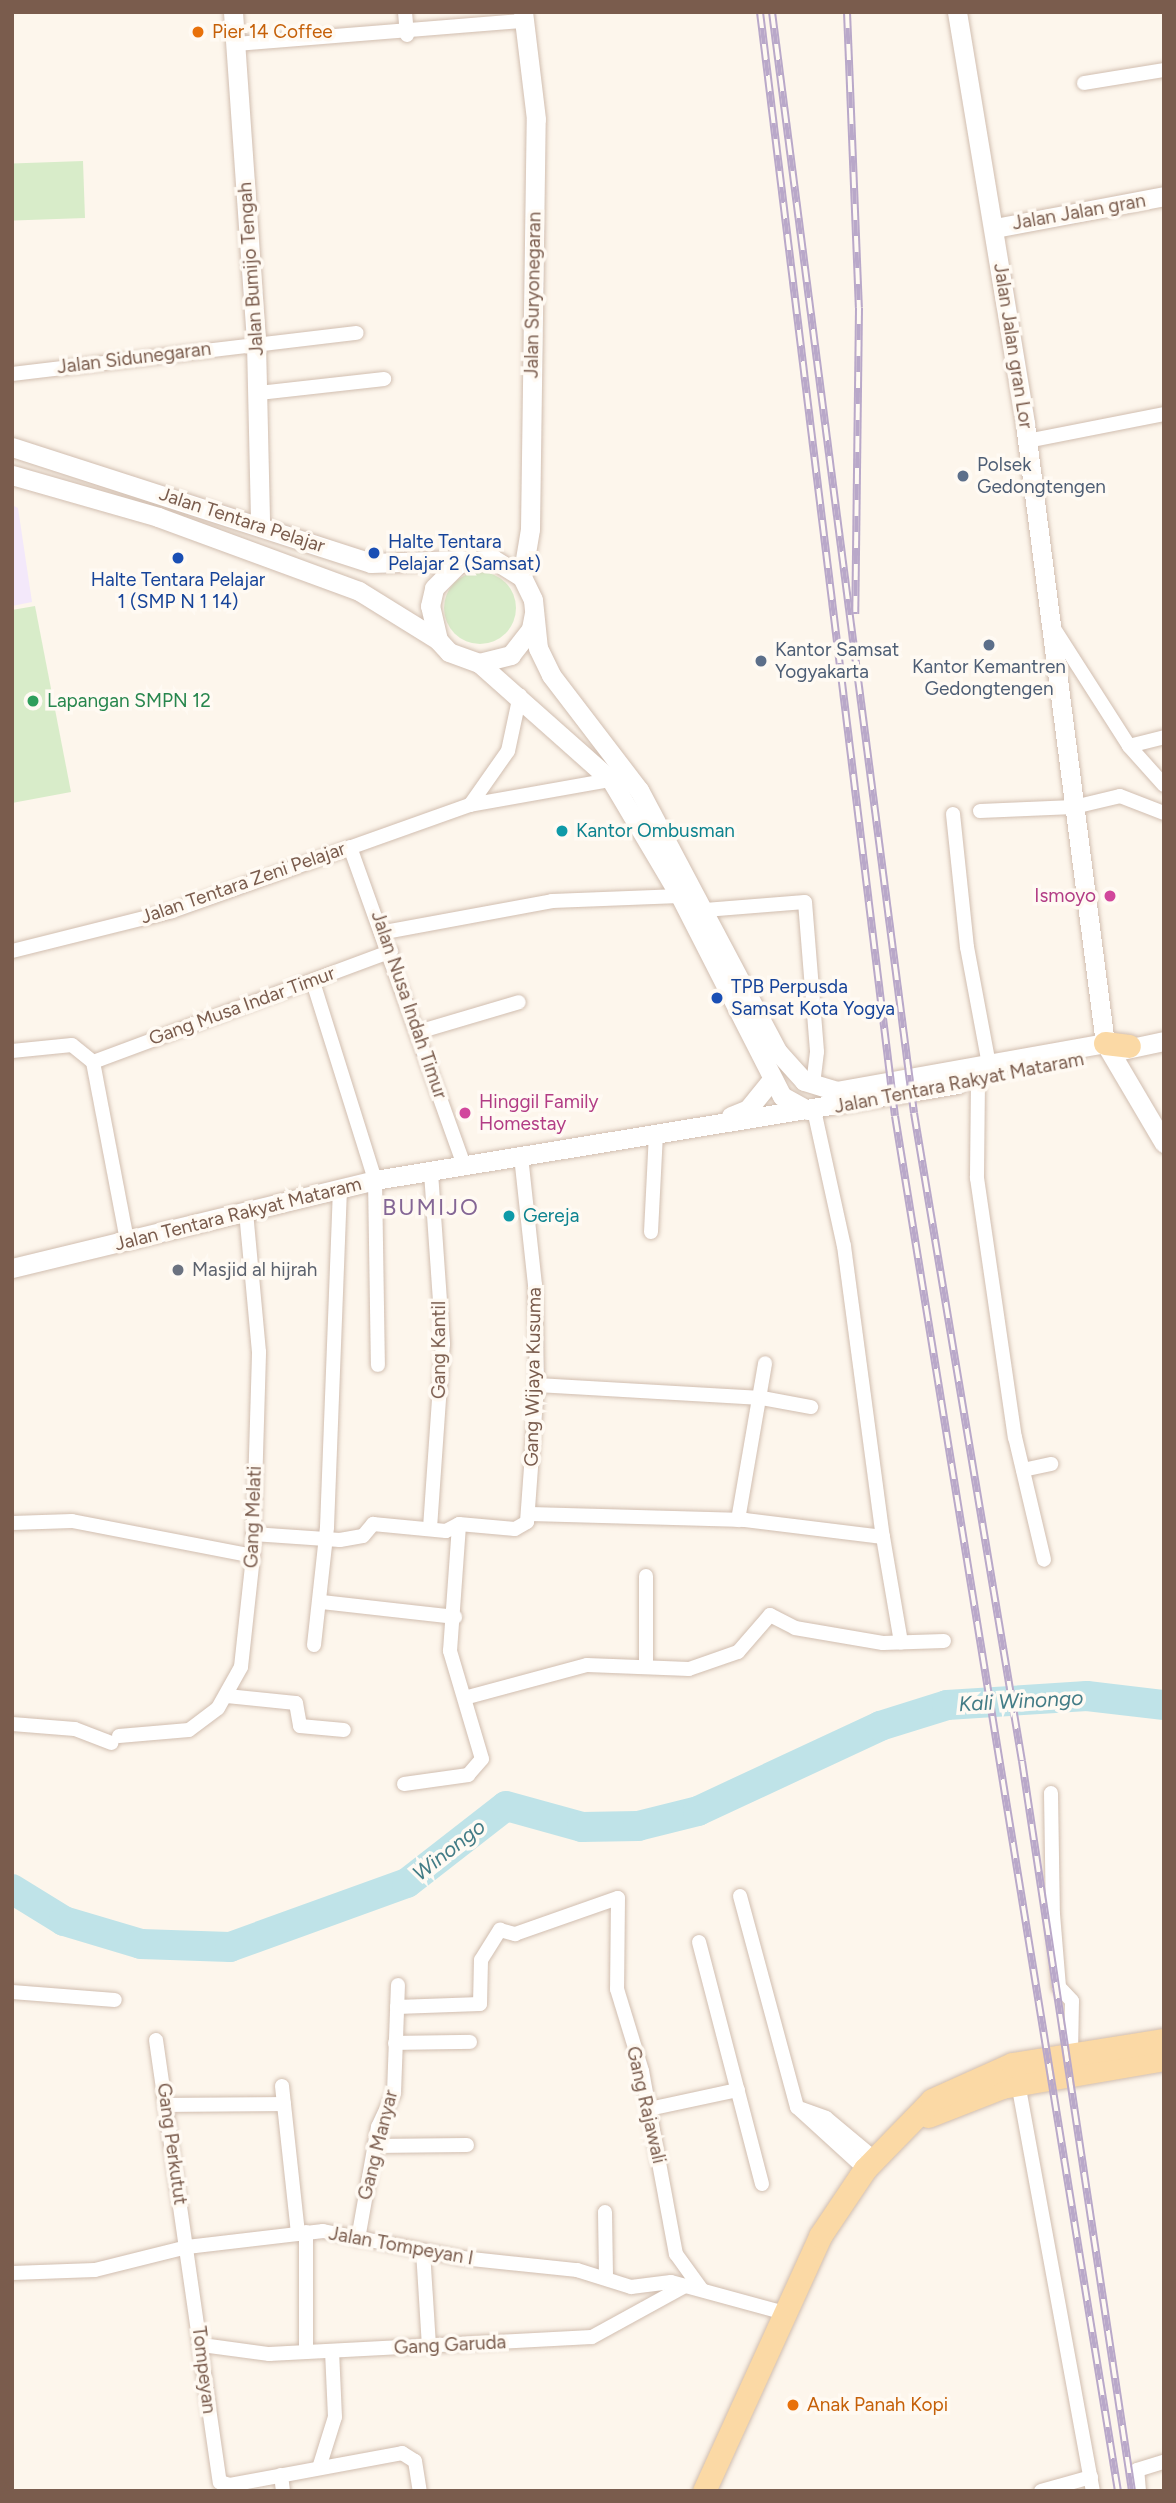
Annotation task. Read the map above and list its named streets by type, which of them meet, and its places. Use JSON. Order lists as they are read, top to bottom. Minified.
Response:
{"streets":{"main road":["Jalan Jalan gran","Jalan Bumijo Tengah","Jalan Suryonegaran","Jalan Jalan gran Lor","Jalan Tentara Pelajar","Jalan Tentara Rakyat Mataram"],"street":["Jalan Sidunegaran","Jalan Tentara Zeni Pelajar","Jalan Nusa Indah Timur","Gang Musa Indar Timur","Gang Kantil","Gang Wijaya Kusuma","Gang Melati","Gang Rajawali","Gang Perkutut","Gang Manyar","Jalan Tompeyan I","Gang Garuda","Tompeyan"]},"crossings":[["Jalan Jalan gran","Jalan Jalan gran Lor"],["Jalan Bumijo Tengah","Jalan Sidunegaran"],["Jalan Bumijo Tengah","Jalan Tentara Pelajar"],["Jalan Suryonegaran","Jalan Tentara Pelajar"],["Jalan Suryonegaran","Jalan Tentara Rakyat Mataram"],["Jalan Jalan gran Lor","Jalan Tentara Rakyat Mataram"],["Jalan Tentara Pelajar","Jalan Tentara Rakyat Mataram"],["Jalan Tentara Zeni Pelajar","Jalan Nusa Indah Timur"],["Jalan Tentara Zeni Pelajar","Jalan Tentara Rakyat Mataram"],["Jalan Nusa Indah Timur","Gang Musa Indar Timur"],["Jalan Nusa Indah Timur","Jalan Tentara Rakyat Mataram"],["Jalan Tentara Rakyat Mataram","Gang Kantil"],["Jalan Tentara Rakyat Mataram","Gang Wijaya Kusuma"],["Jalan Tentara Rakyat Mataram","Gang Melati"],["Gang Rajawali","Gang Manyar"],["Gang Rajawali","Jalan Tompeyan I"],["Gang Perkutut","Jalan Tompeyan I"],["Gang Perkutut","Tompeyan"],["Gang Manyar","Jalan Tompeyan I"],["Jalan Tompeyan I","Gang Garuda"],["Jalan Tompeyan I","Tompeyan"],["Gang Garuda","Tompeyan"]],"districts":["BUMIJO"],"water":["Kali Winongo","Winongo"],"places":["Pier 14 Coffee","Polsek Gedongtengen","Halte Tentara Pelajar 2 (Samsat)","Halte Tentara Pelajar 1 (SMP N 1 14)","Kantor Kemantren Gedongtengen","Kantor Samsat Yogyakarta","Lapangan SMPN 12","Kantor Ombusman","Ismoyo","TPB Perpusda Samsat Kota Yogya","Hinggil Family Homestay","Gereja","Masjid al hijrah","Anak Panah Kopi"]}
